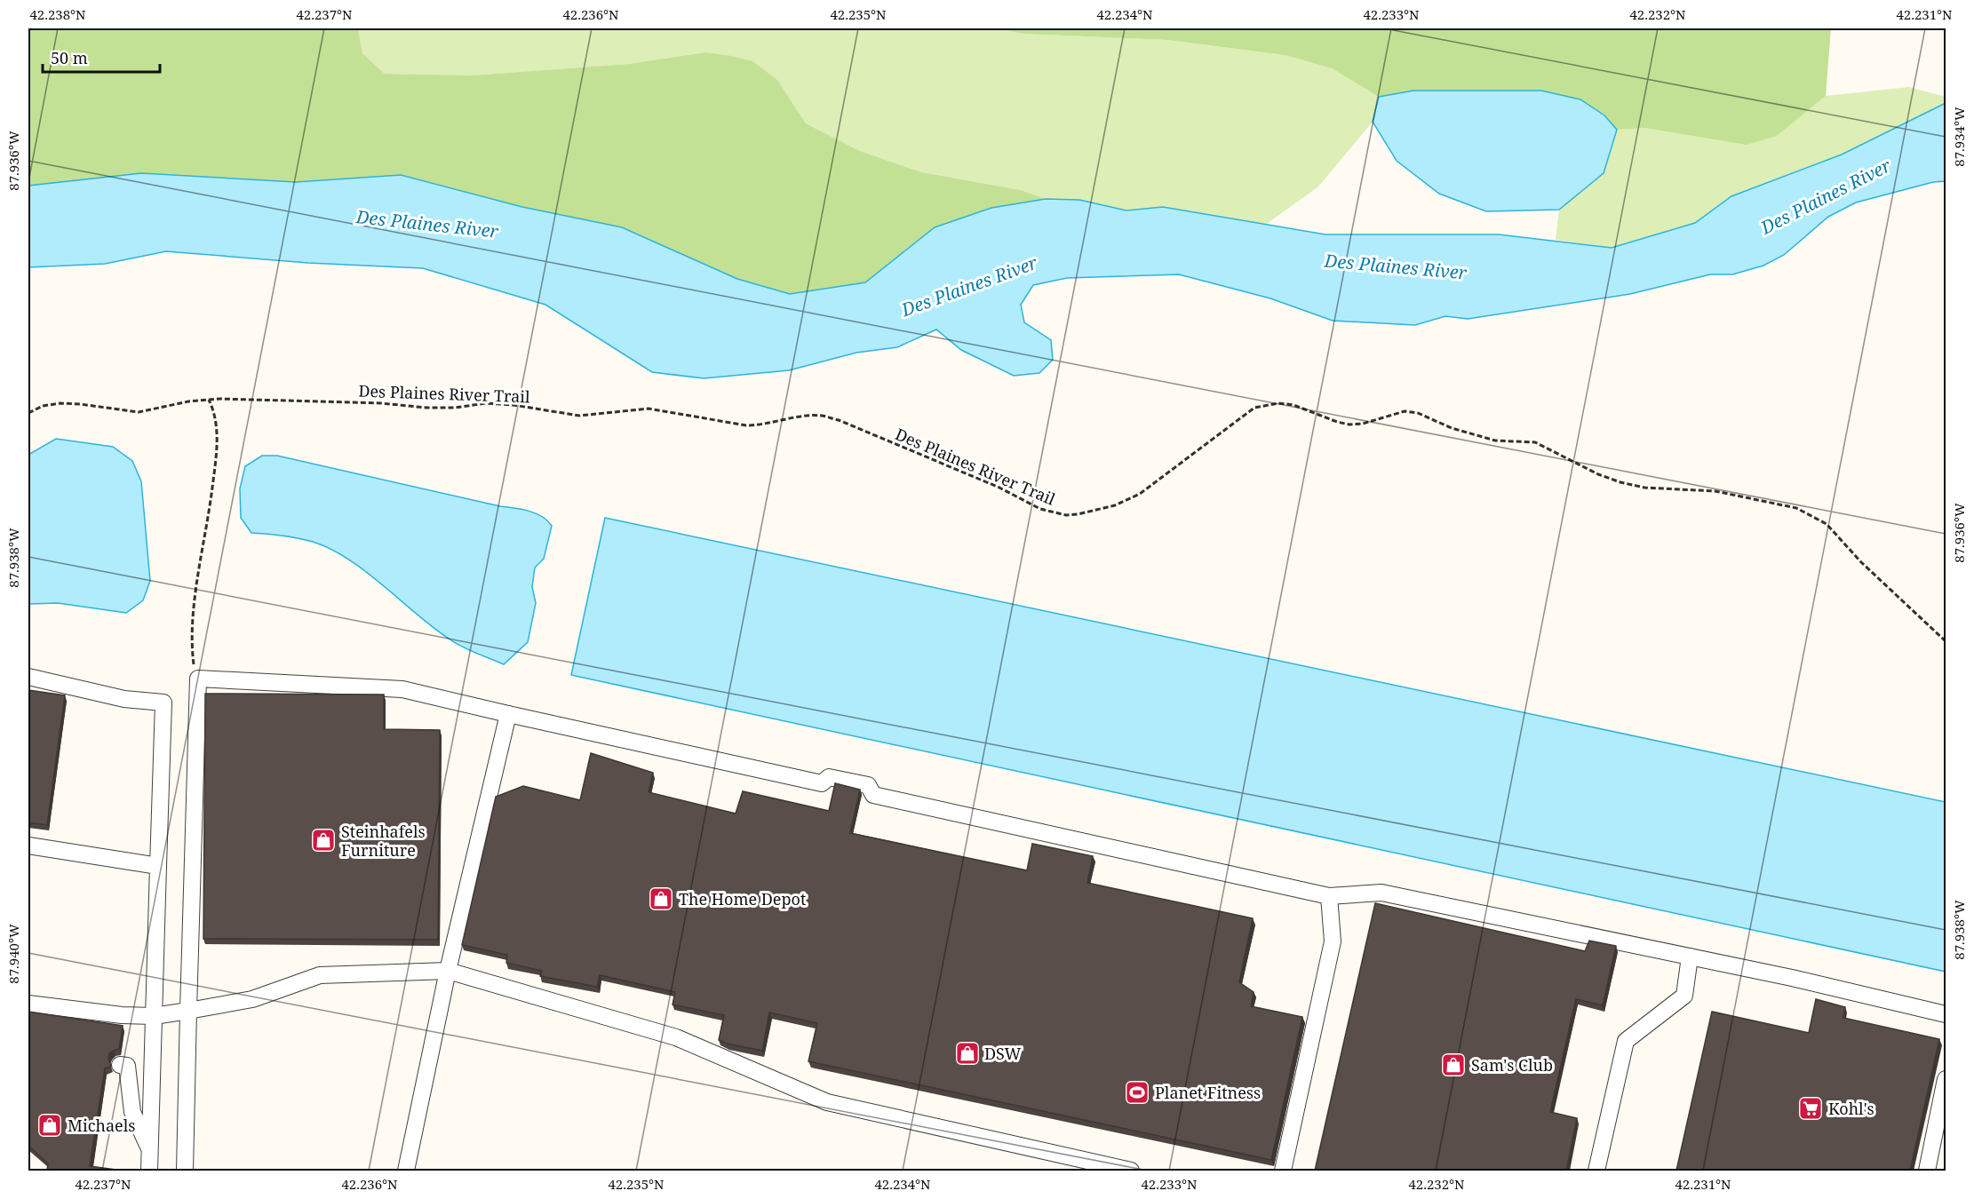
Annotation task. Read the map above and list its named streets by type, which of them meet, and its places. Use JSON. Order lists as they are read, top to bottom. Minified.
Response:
{"streets":{"path":["Des Plaines River Trail"]},"water":["Des Plaines River"],"places":{"shop":["Steinhafels Furniture","The Home Depot","DSW","Sam's Club","Michaels"],"sports":["Planet Fitness"],"supermarket":["Kohl's"]},"scale_bar":"50 m","coordinates":["42.238°N","42.237°N","42.236°N","42.235°N","42.234°N","42.233°N","42.232°N","42.231°N","87.934°W","87.936°W","87.938°W","87.940°W"]}
